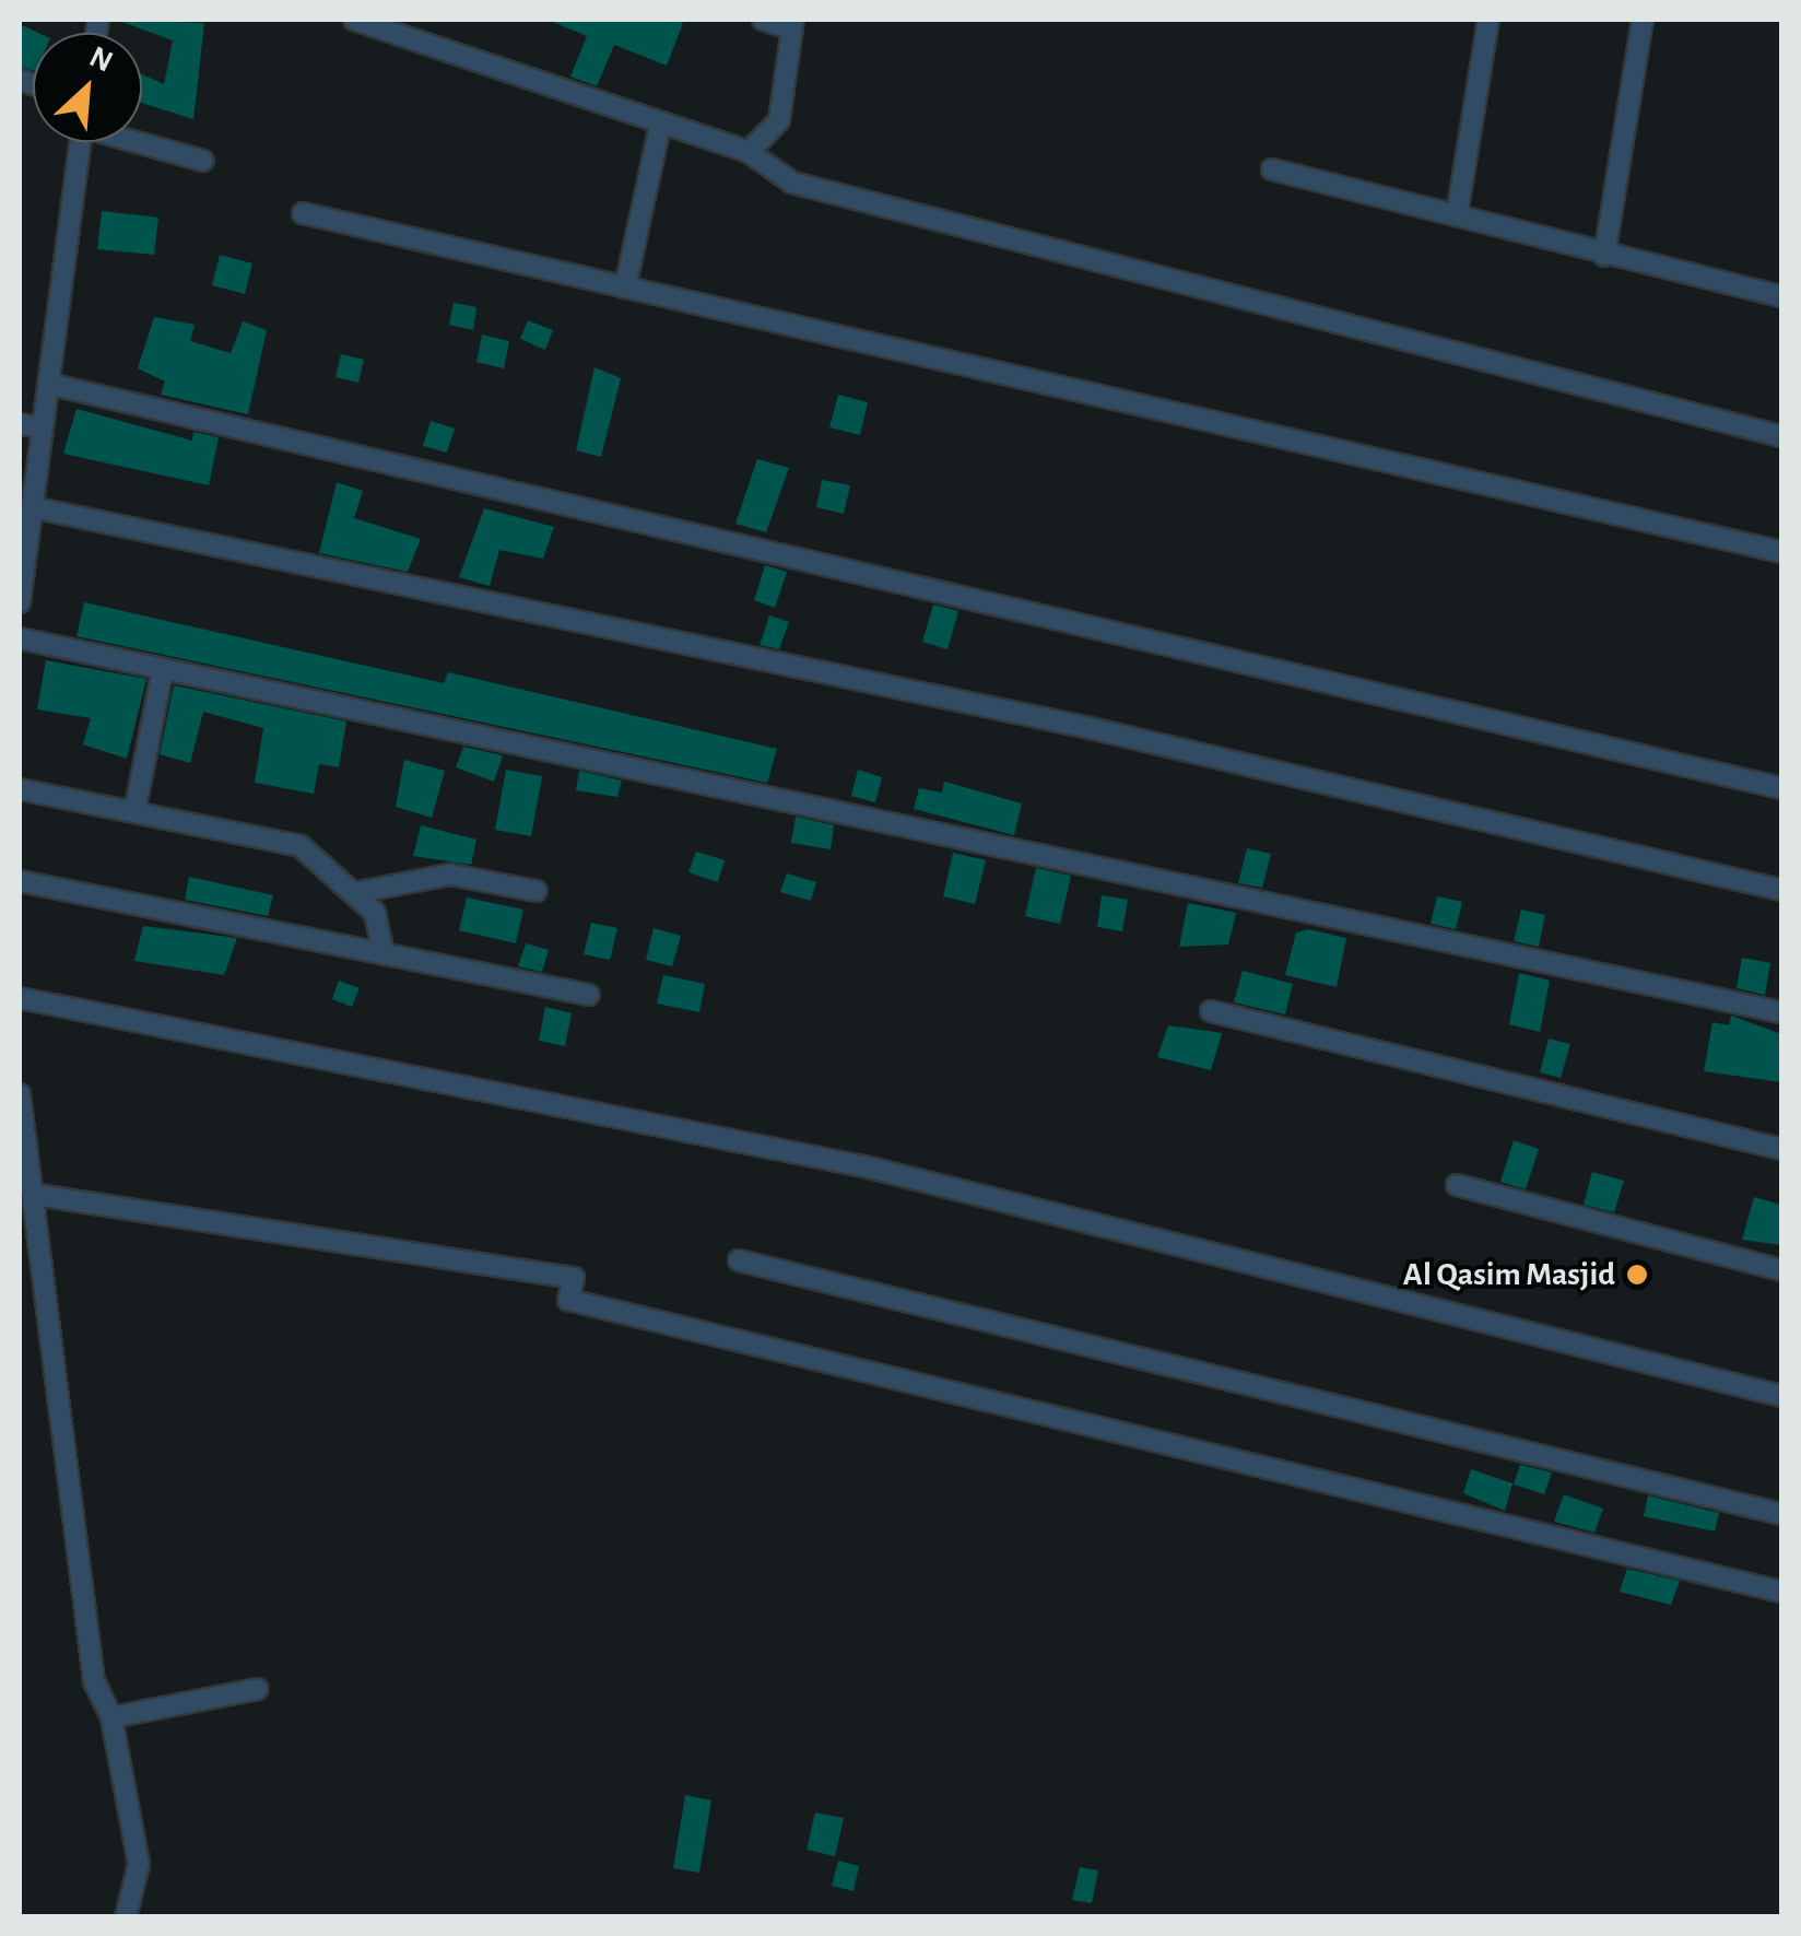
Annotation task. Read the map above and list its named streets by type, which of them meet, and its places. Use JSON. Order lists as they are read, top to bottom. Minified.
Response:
{"places":["Al Qasim Masjid"],"north":"top right"}
